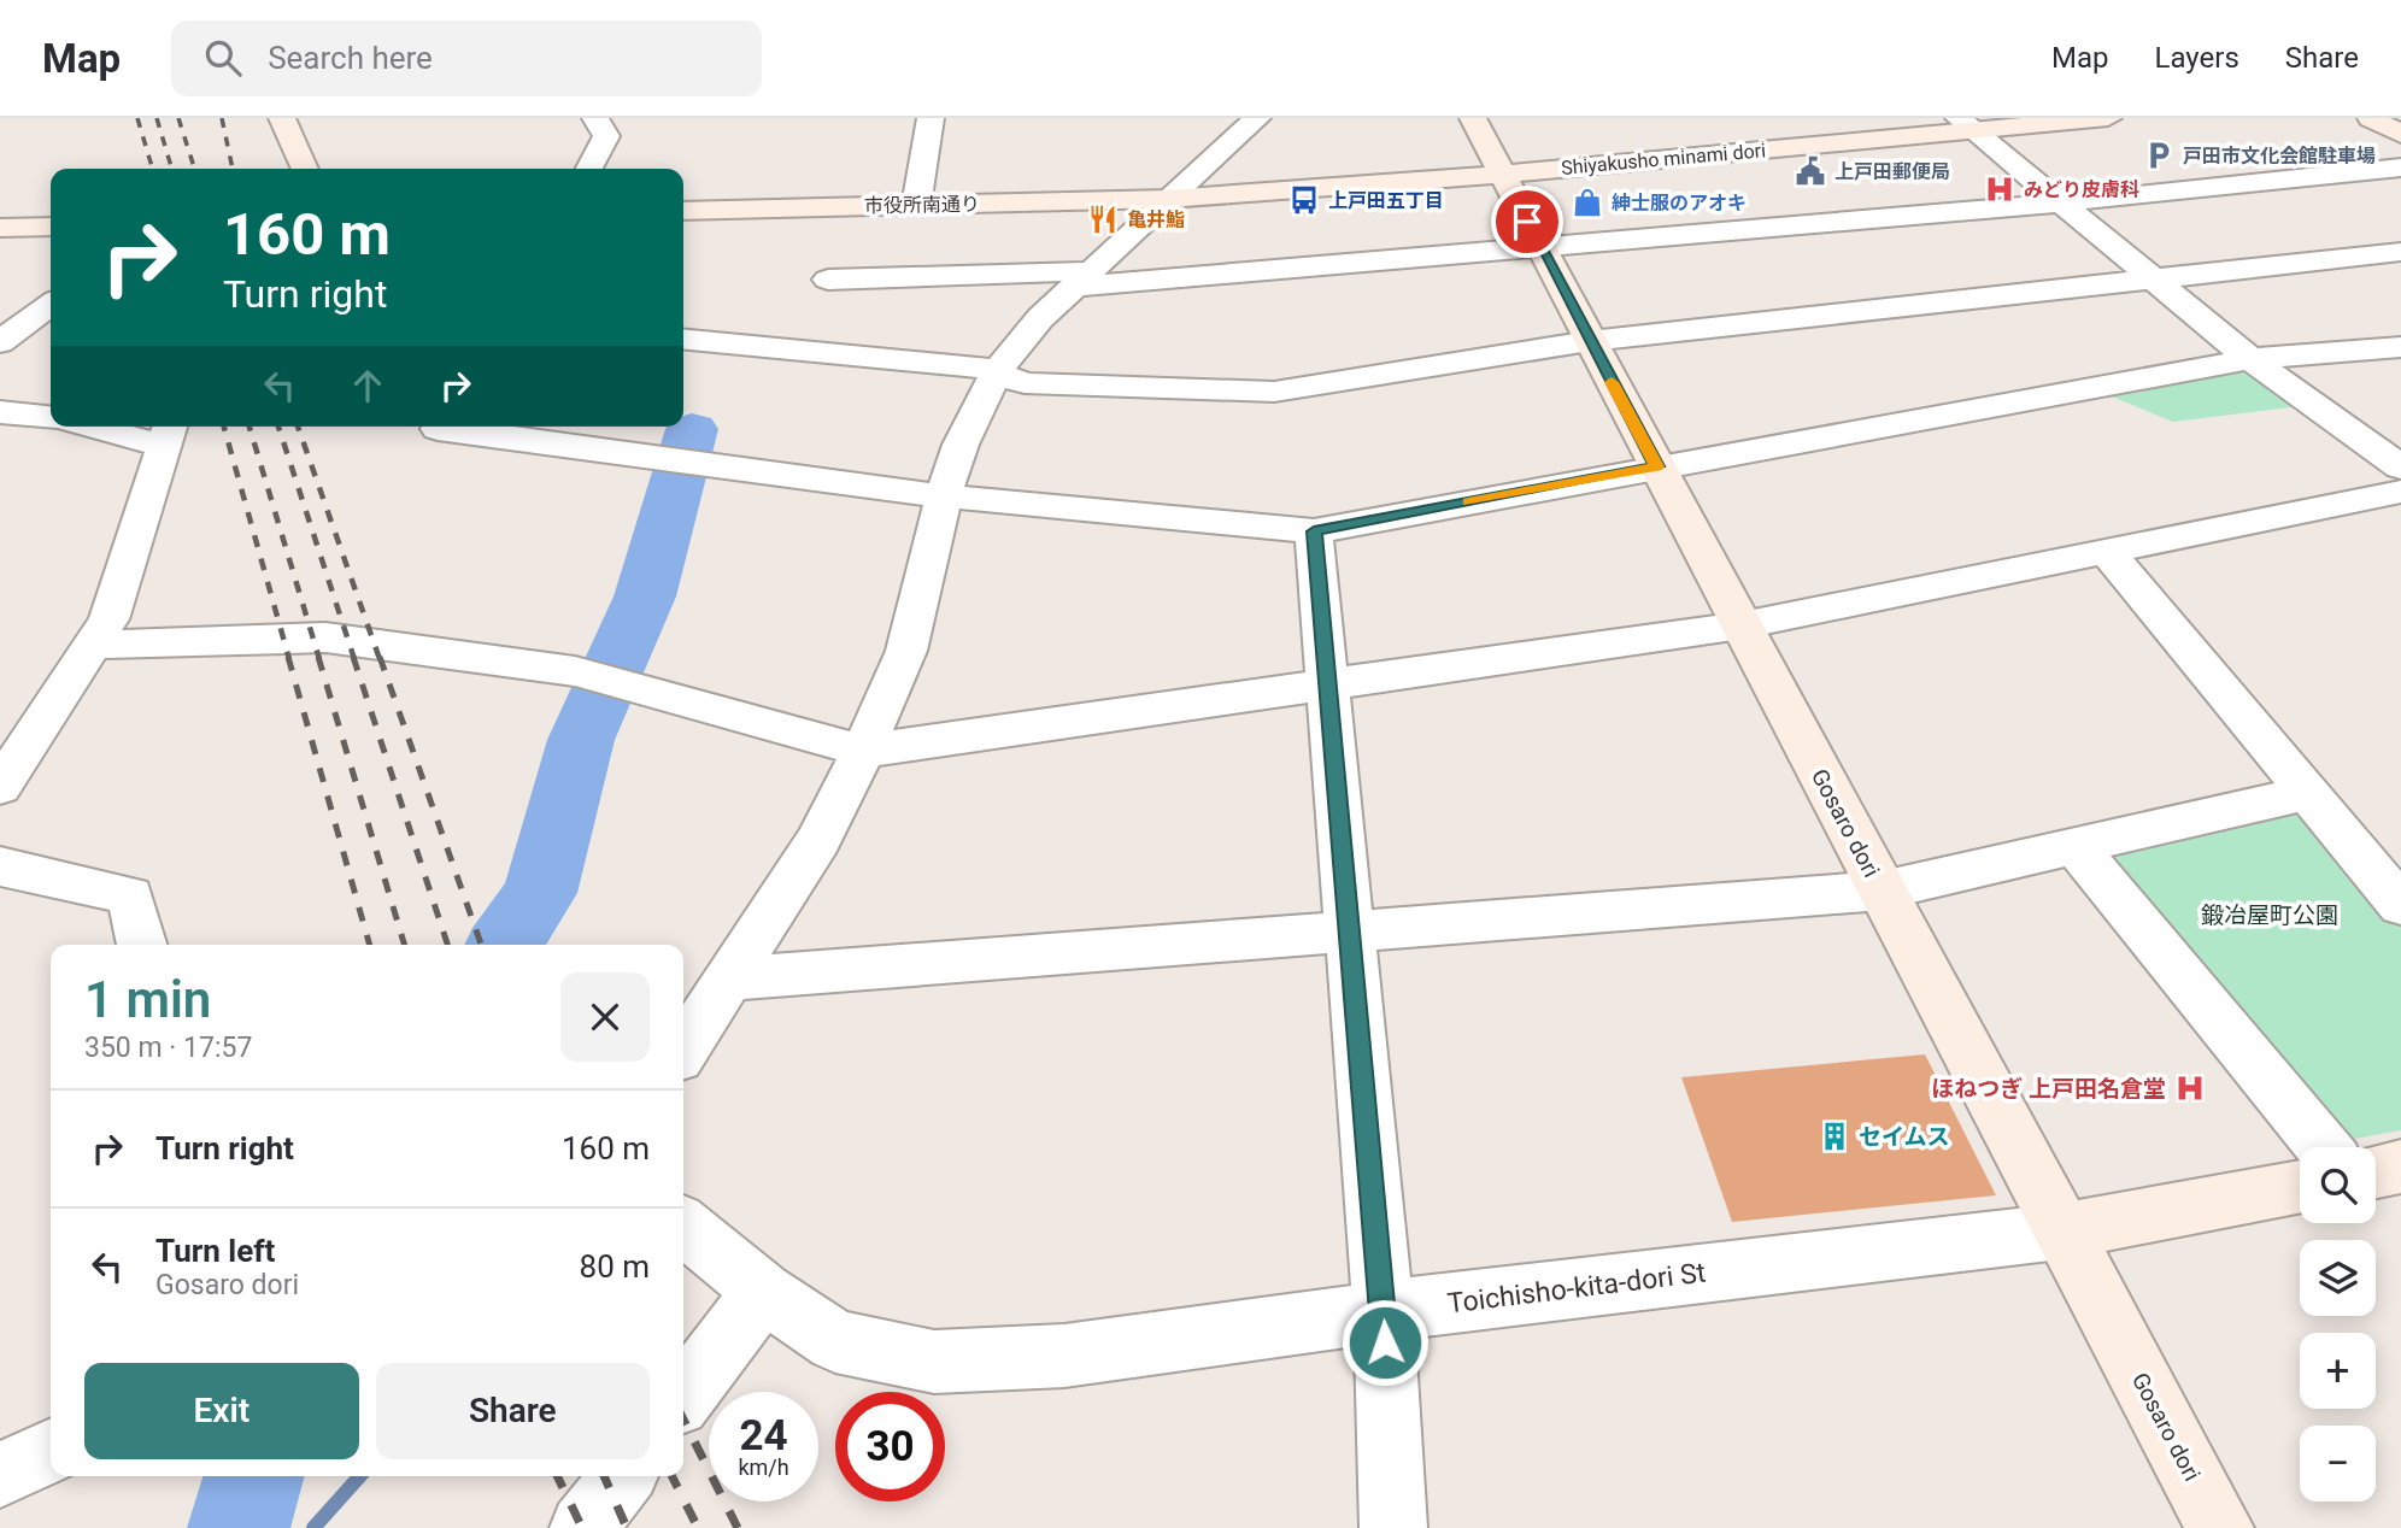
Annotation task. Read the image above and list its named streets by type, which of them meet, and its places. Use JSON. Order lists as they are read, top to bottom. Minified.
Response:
{"streets":{"street":["Shiyakusho minami dori","市役所南通り","Gosaro dori","Toichisho-kita-dori St"]},"crossings":[["Shiyakusho minami dori","市役所南通り"],["Shiyakusho minami dori","Gosaro dori"],["Gosaro dori","Toichisho-kita-dori St"]],"parks":["鍛冶屋町公園"],"places":{"parking":["戸田市文化会館駐車場"],"public building":["上戸田郵便局"],"hospital":["みどり皮膚科","ほねつぎ 上戸田名倉堂"],"bus stop":["上戸田五丁目"],"shop":["紳士服のアオキ"],"restaurant":["亀井鮨"],"building":["セイムス"]},"page":{"header":"Map","search":"Search here","nav":["Map","Layers","Share"],"turn":["160 m","Turn right"],"heading":["1 min","350 m · 17:57"],"list":[{"name":"Turn right","value":"160 m"},{"name":"Turn left","note":"Gosaro dori","value":"80 m"}],"map_buttons":["+","−"],"buttons":["Exit","Share"],"speed":"24 km/h","limit":"30"}}
